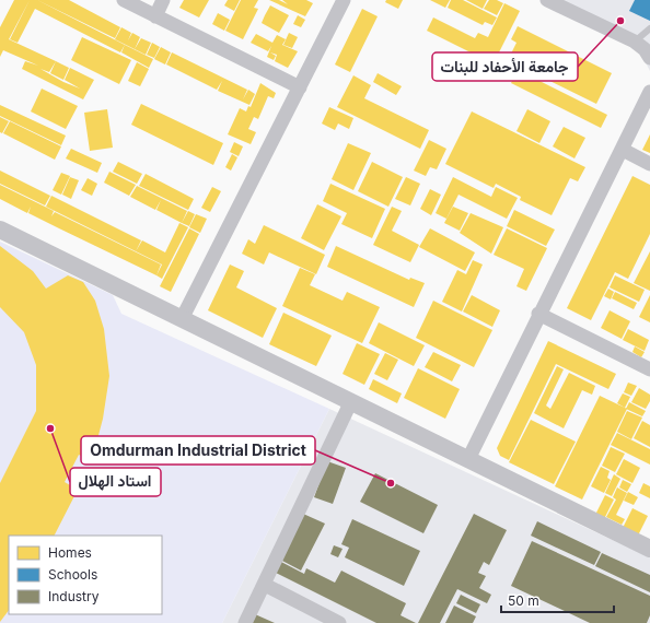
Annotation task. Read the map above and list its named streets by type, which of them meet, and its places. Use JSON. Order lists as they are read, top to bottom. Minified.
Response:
{"places":["جامعة الأحفاد للبنات","استاد الهلال","Omdurman Industrial District"],"legend":["Homes","Schools","Industry"],"scale_bar":"50 m"}
